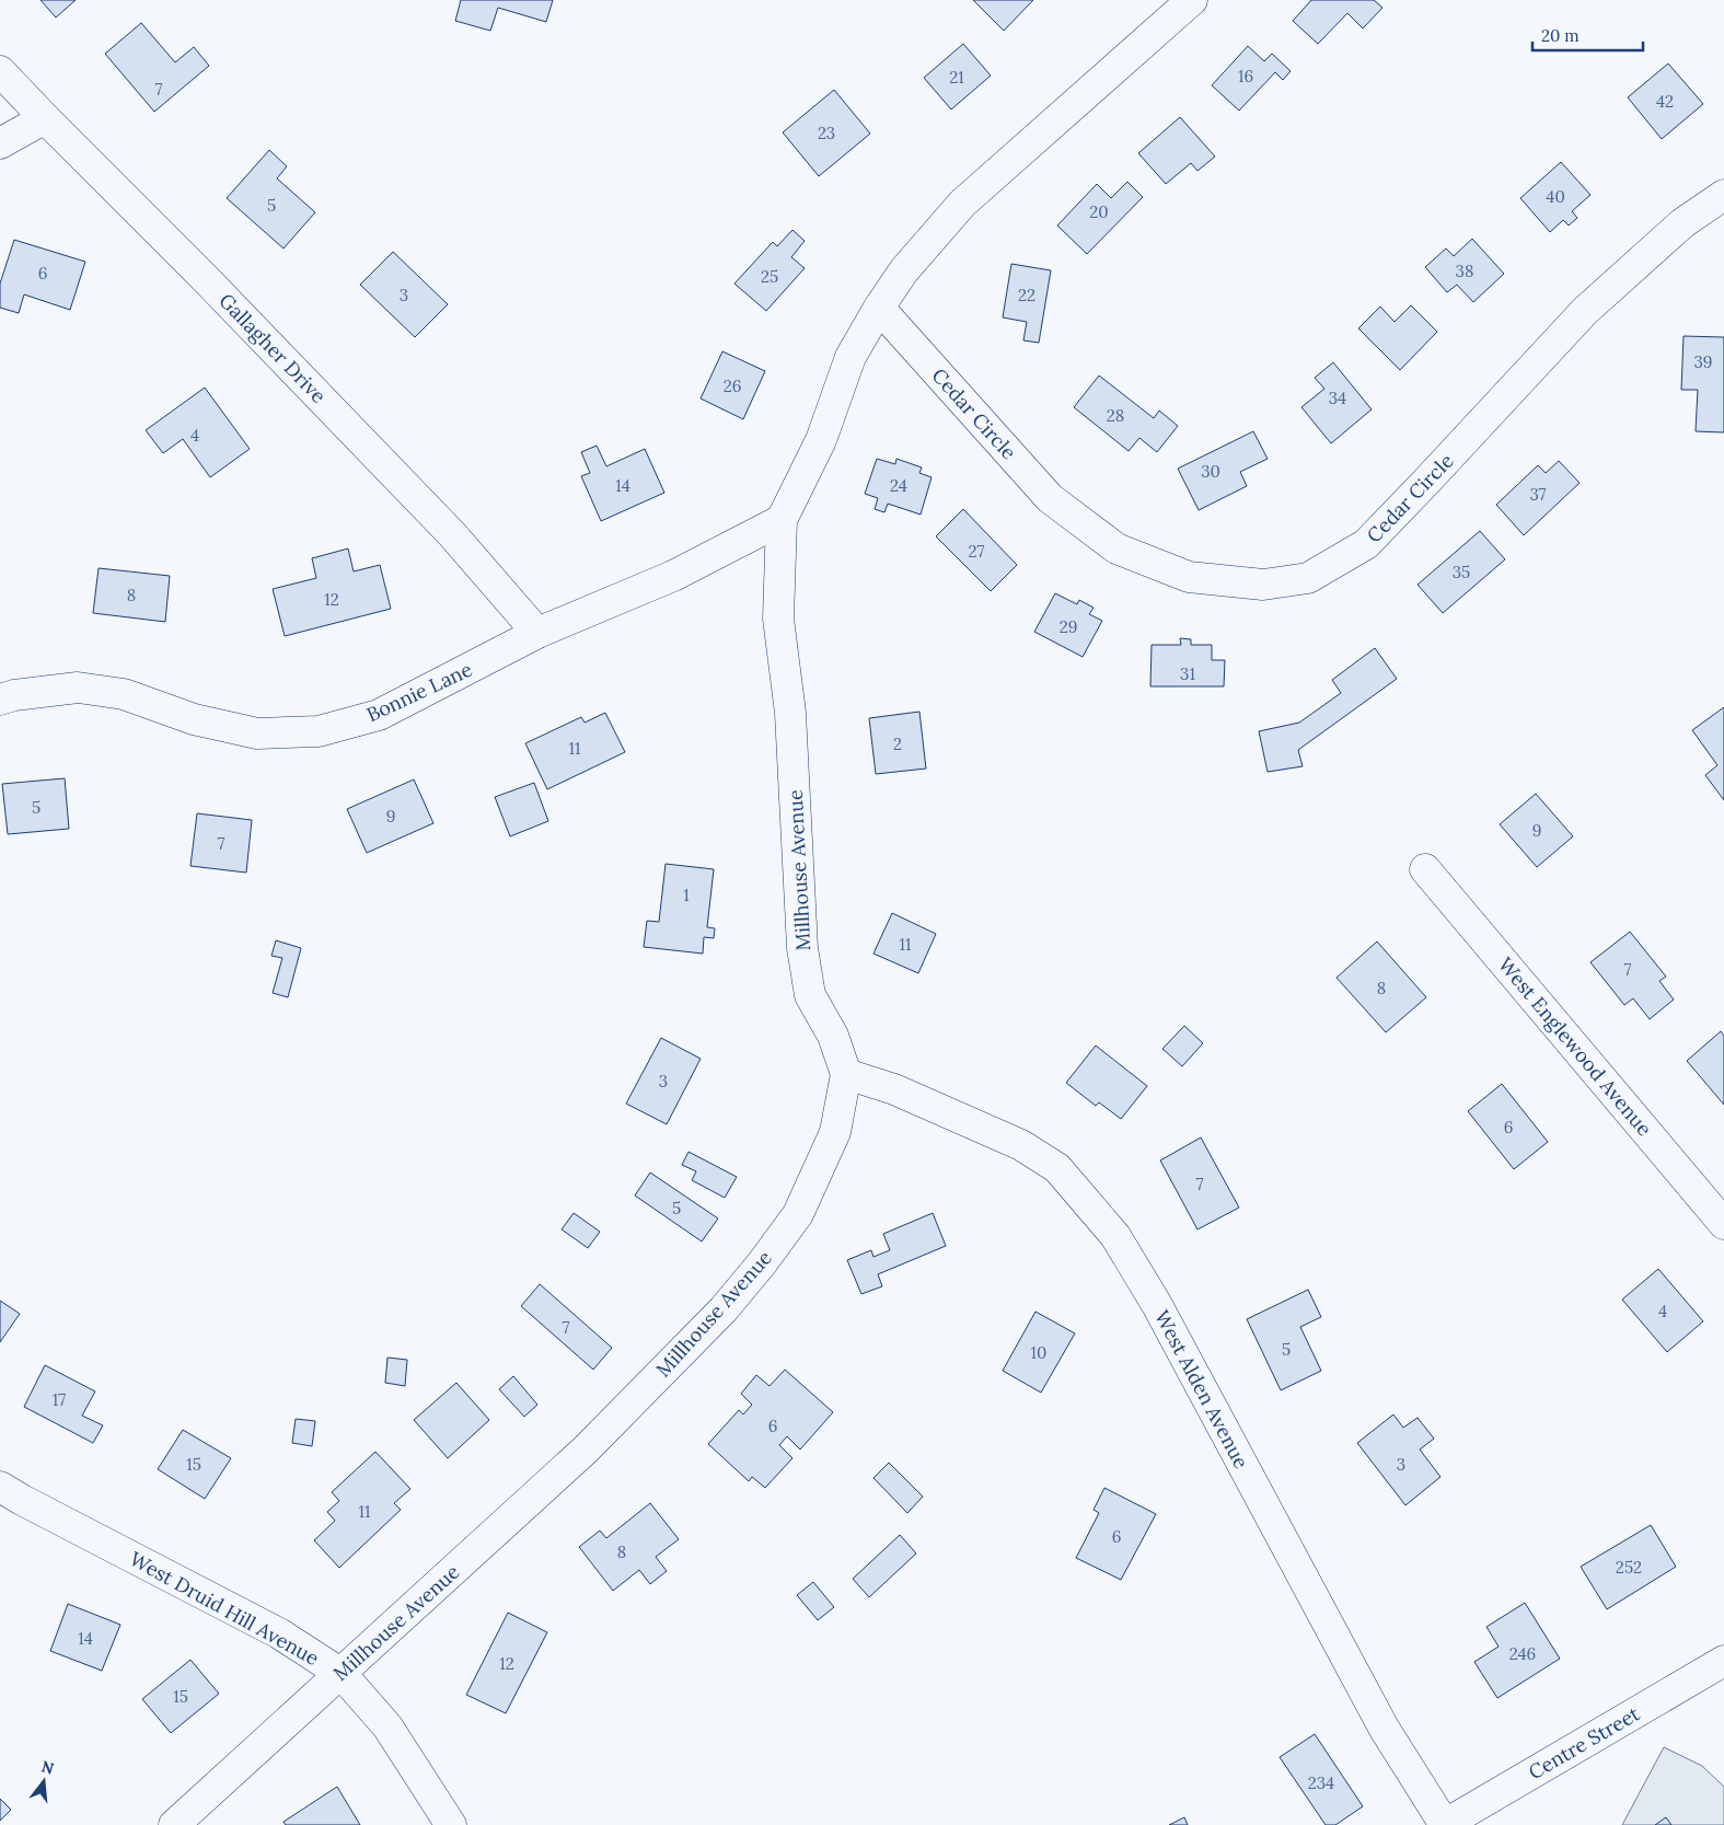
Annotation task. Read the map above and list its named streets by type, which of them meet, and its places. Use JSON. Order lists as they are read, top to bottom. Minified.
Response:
{"streets":{"street":["Gallagher Drive","Cedar Circle","Bonnie Lane","Millhouse Avenue","West Englewood Avenue","West Alden Avenue","West Druid Hill Avenue","Centre Street"]},"crossings":[["Gallagher Drive","Bonnie Lane"],["Bonnie Lane","Millhouse Avenue"],["Millhouse Avenue","West Alden Avenue"],["Millhouse Avenue","West Druid Hill Avenue"],["West Alden Avenue","Centre Street"]],"house_numbers":["16","21","7","42","23","40","5","20","38","6","25","3","22","39","26","34","28","4","30","14","24","37","27","35","8","12","29","31","2","11","5","9","9","7","1","11","7","8","3","6","7","5","4","7","5","10","17","6","15","3","11","6","8","252","14","246","12","15","234"],"scale_bar":"20 m","north":"top"}
